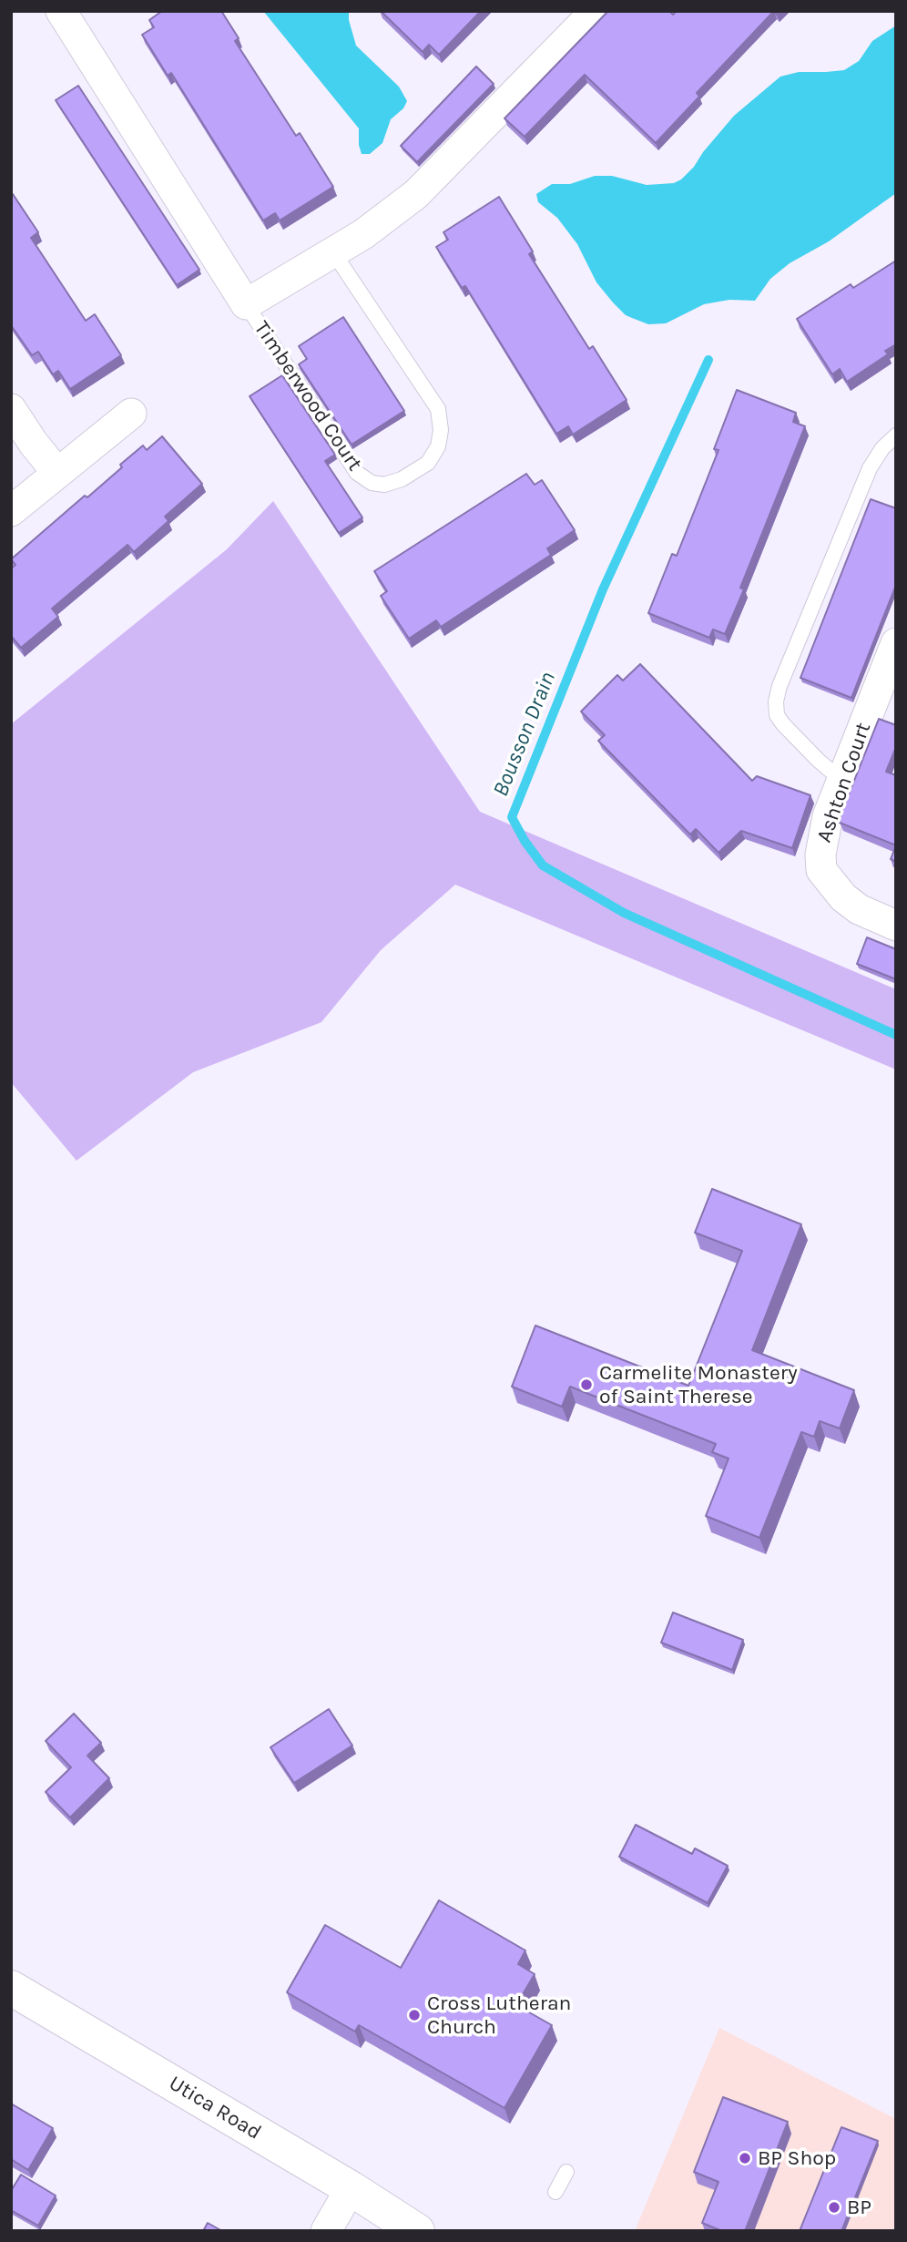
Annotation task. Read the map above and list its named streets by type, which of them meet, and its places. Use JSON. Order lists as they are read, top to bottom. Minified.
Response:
{"streets":{"main road":["Utica Road"],"street":["Timberwood Court","Ashton Court"]},"water":["Bousson Drain"],"places":["Carmelite Monastery of Saint Therese","Cross Lutheran Church","BP Shop","BP"]}
